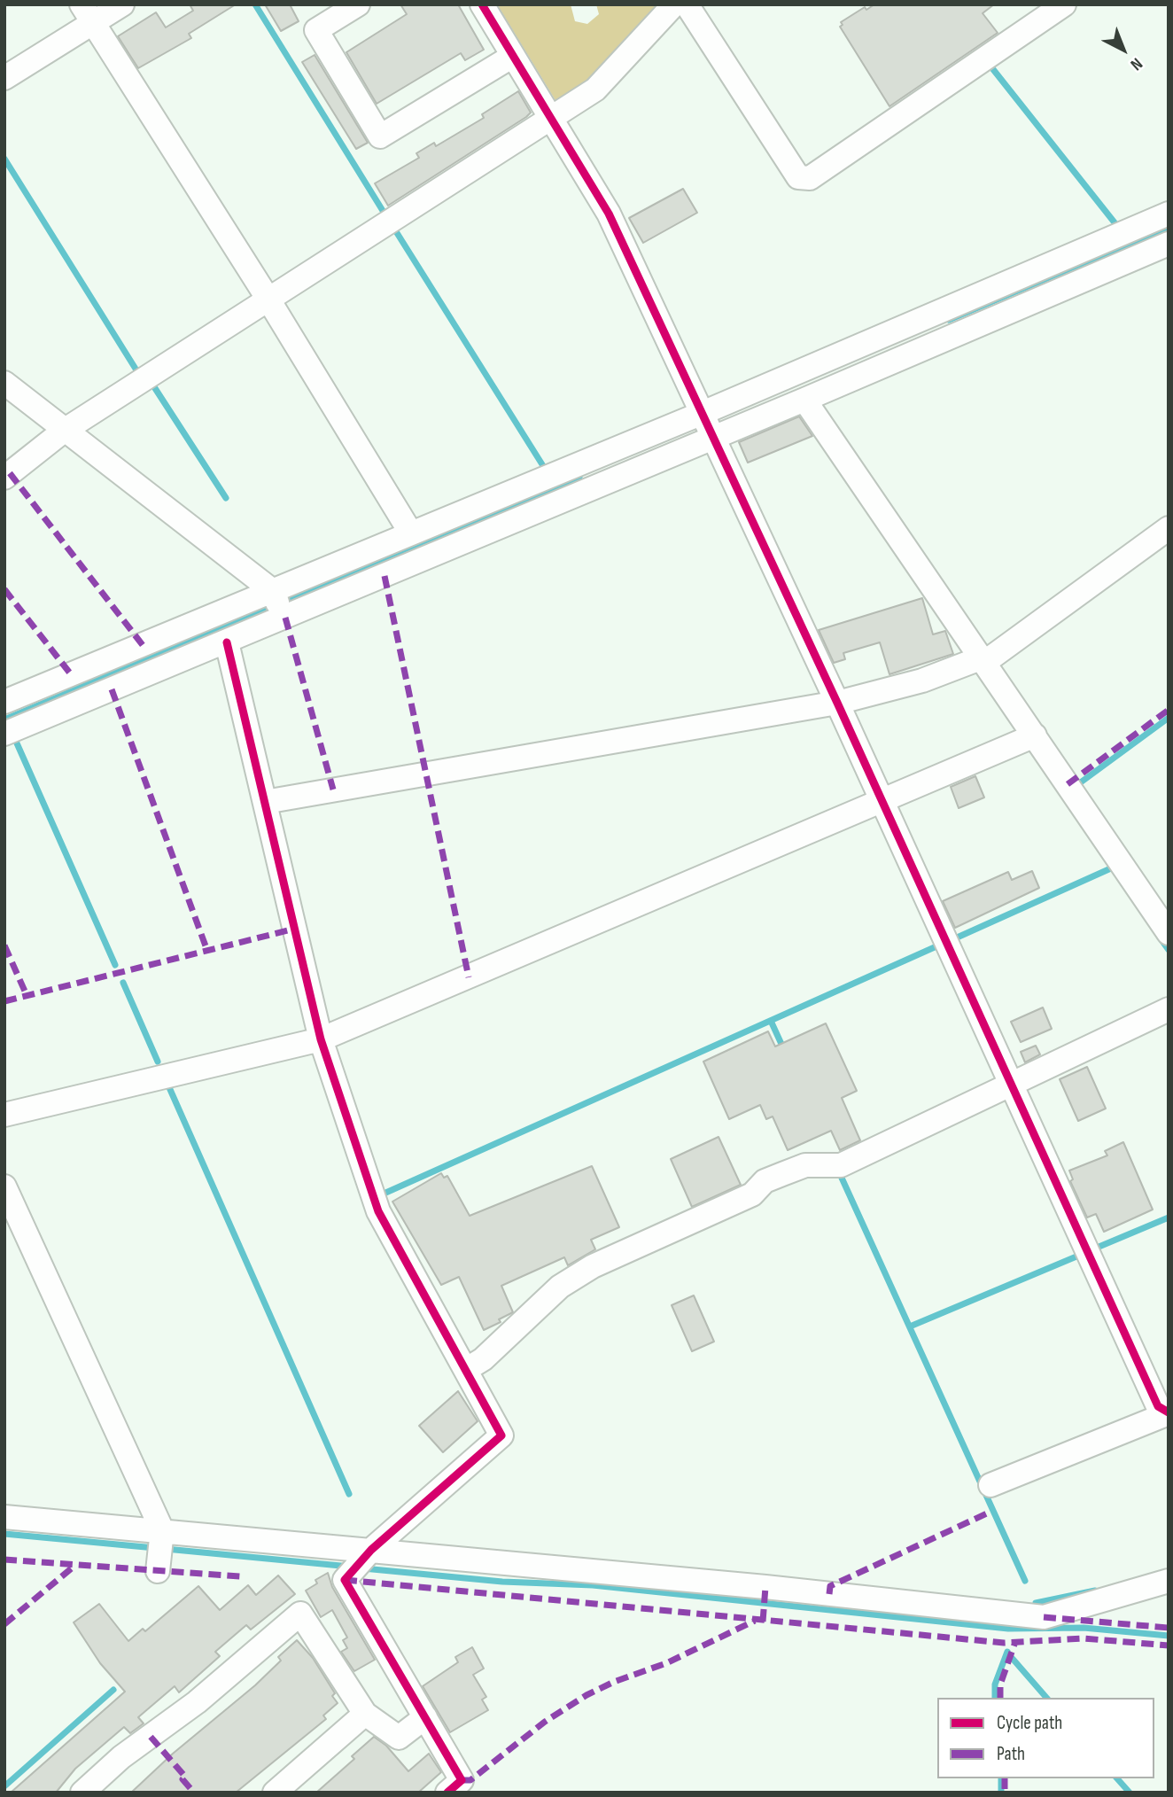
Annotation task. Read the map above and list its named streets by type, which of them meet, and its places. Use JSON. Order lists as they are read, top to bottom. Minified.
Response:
{"legend":["Cycle path","Path"],"north":"bottom right"}
